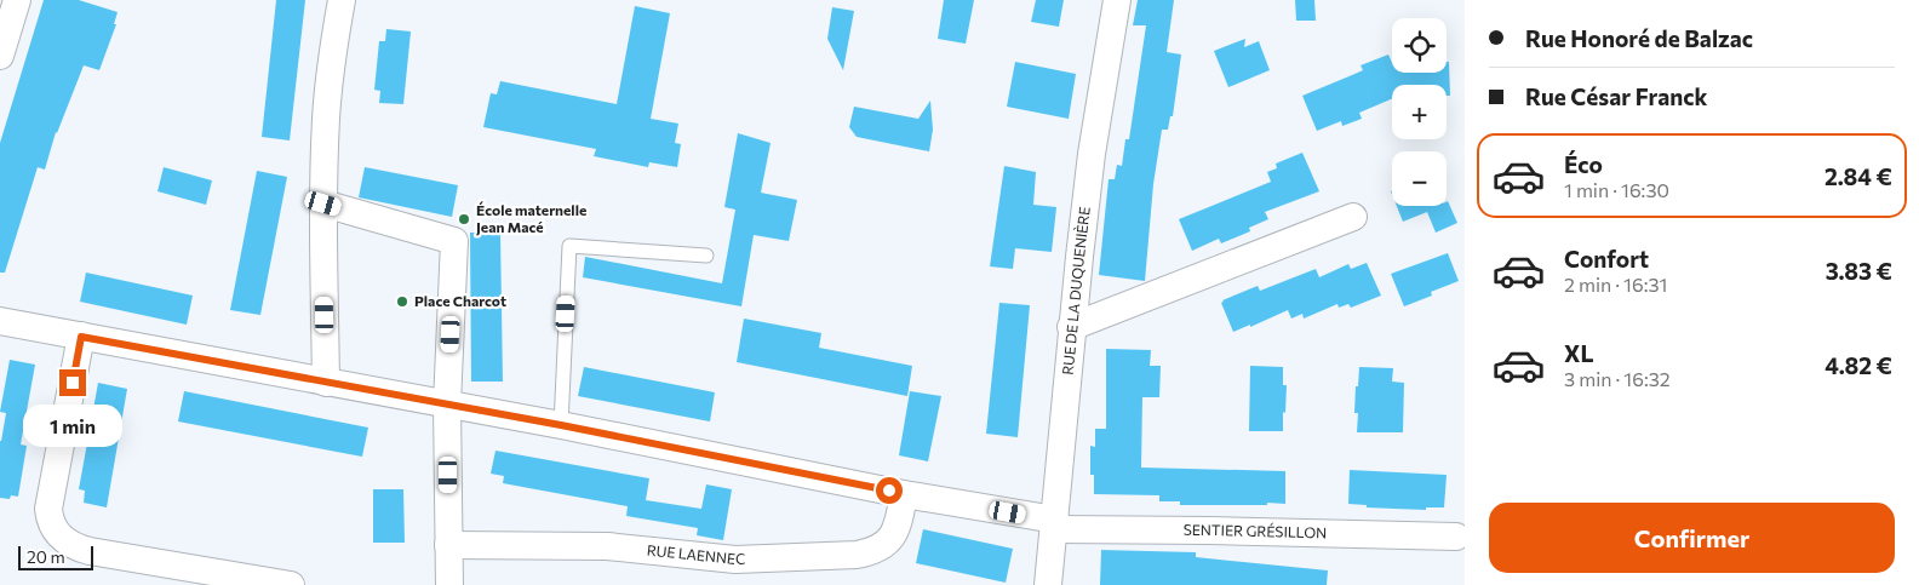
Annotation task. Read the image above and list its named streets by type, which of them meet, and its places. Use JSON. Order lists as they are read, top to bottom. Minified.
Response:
{"streets":{"street":["RUE DE LA DUQUENIÈRE","SENTIER GRÉSILLON","RUE LAENNEC"]},"crossings":[["RUE DE LA DUQUENIÈRE","SENTIER GRÉSILLON"],["SENTIER GRÉSILLON","RUE LAENNEC"]],"places":["École maternelle Jean Macé","Place Charcot"],"scale_bar":"20 m","page":{"banner":["Rue Honoré de Balzac","Rue César Franck"],"map_buttons":["+","−"],"list":[{"name":"Éco","note":"1 min · 16:30","value":"2.84 €"},{"name":"Confort","note":"2 min · 16:31","value":"3.83 €"},{"name":"XL","note":"3 min · 16:32","value":"4.82 €"}],"bubble":"1 min","buttons":"Confirmer","scale":"20 m"}}
